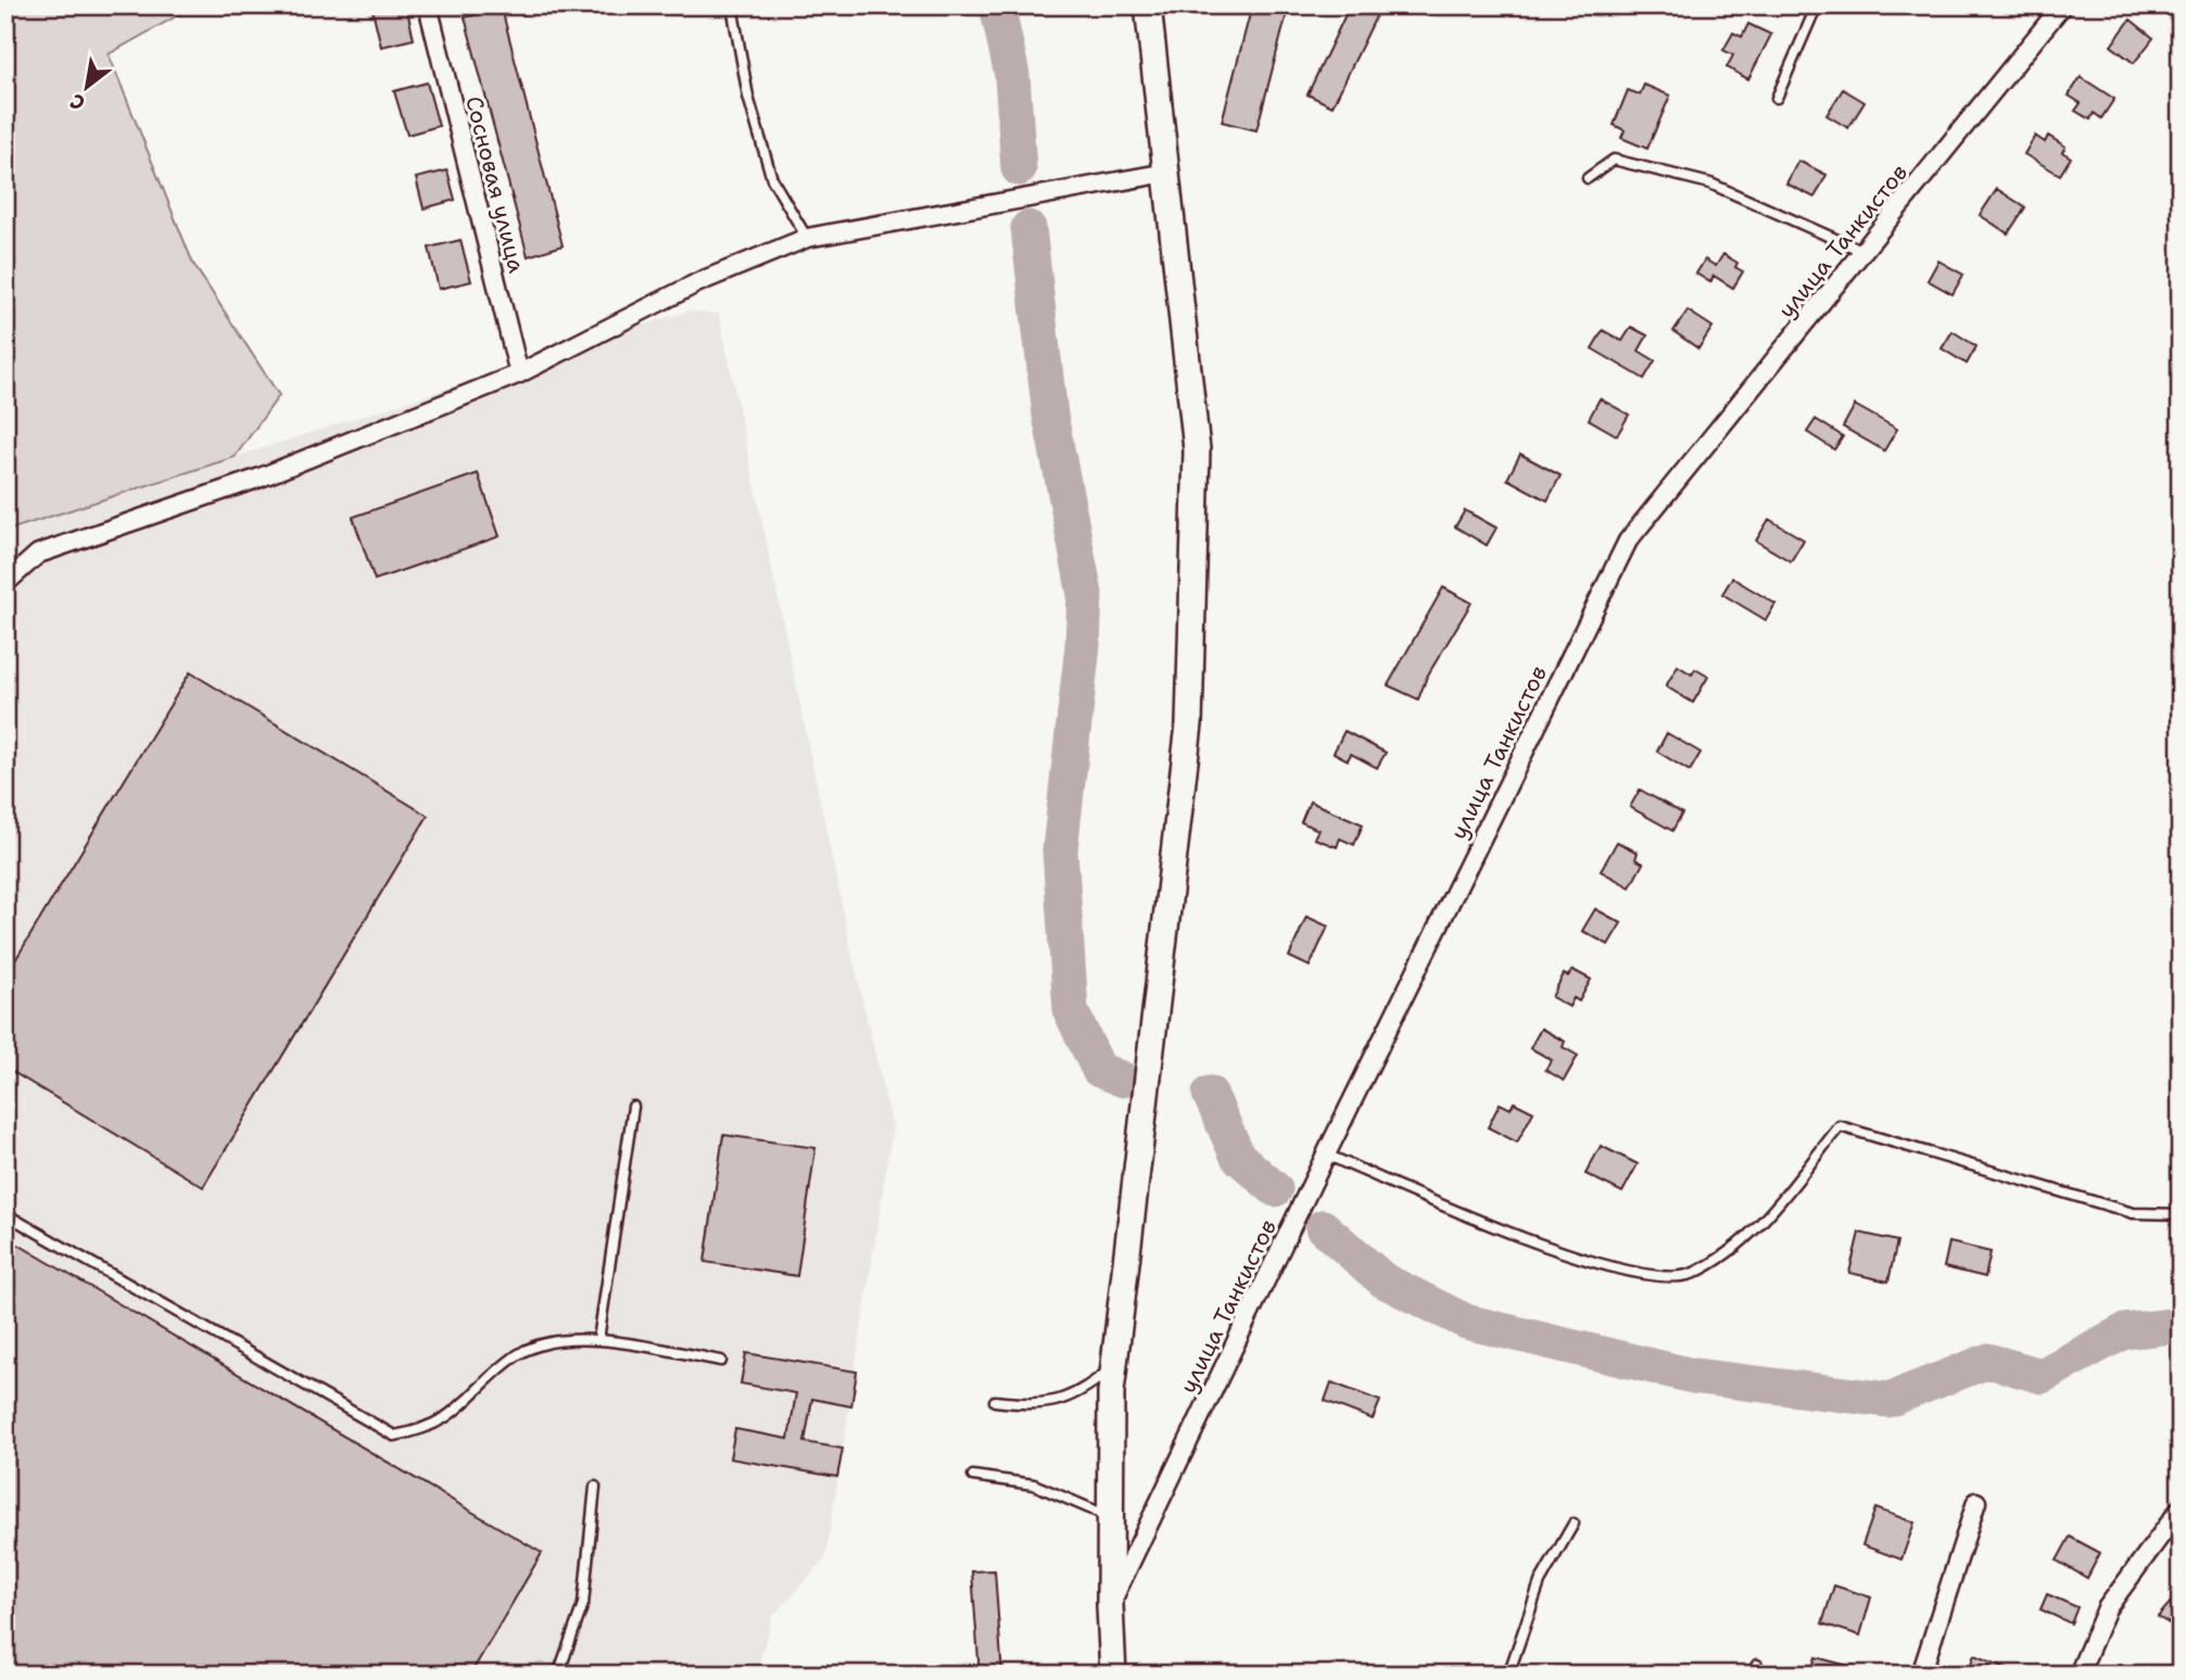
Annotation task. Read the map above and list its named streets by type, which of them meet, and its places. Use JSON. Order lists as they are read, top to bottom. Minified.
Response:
{"streets":{"street":["Сосновая улица","улица Танкистов"]},"north":"bottom left"}
